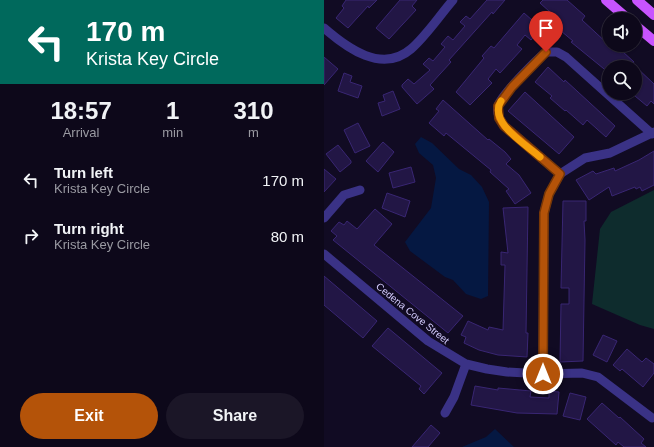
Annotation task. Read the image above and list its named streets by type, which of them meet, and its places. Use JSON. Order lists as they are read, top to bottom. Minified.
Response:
{"streets":{"street":["Cedena Cove Street"]},"page":{"turn":["170 m","Krista Key Circle"],"eta":["18:57","Arrival","1","min","310","m"],"list":[{"name":"Turn left","note":"Krista Key Circle","value":"170 m"},{"name":"Turn right","note":"Krista Key Circle","value":"80 m"}],"buttons":["Exit","Share"]}}
